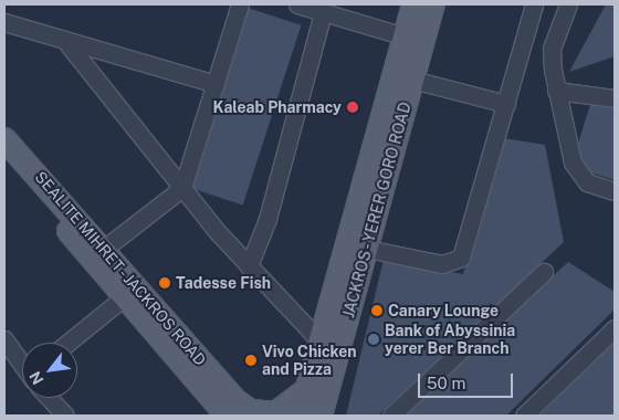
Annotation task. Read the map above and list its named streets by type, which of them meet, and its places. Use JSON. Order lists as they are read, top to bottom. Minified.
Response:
{"streets":{"main road":["JACKROS - YERER GORO ROAD","SEALITE MIHRET - JACKROS ROAD"]},"places":["Kaleab Pharmacy","Tadesse Fish","Canary Lounge","Bank of Abyssinia yerer Ber Branch","Vivo Chicken and Pizza"],"scale_bar":"50 m","north":"bottom left"}
